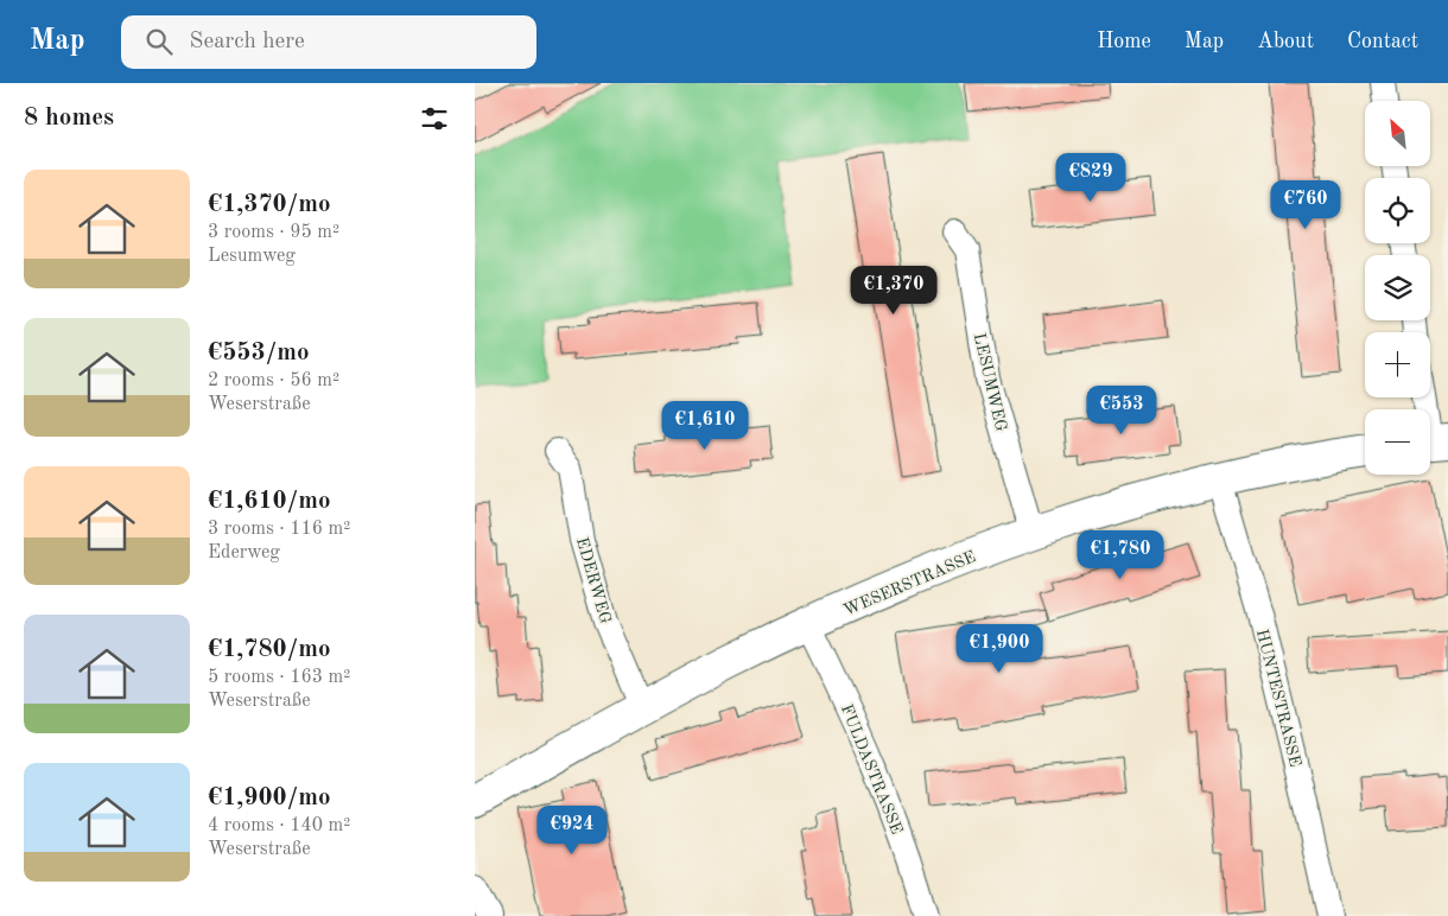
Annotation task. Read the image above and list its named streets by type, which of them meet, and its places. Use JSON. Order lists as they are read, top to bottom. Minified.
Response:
{"streets":{"street":["LESUMWEG","EDERWEG","WESERSTRASSE","HUNTESTRASSE","FULDASTRASSE"]},"crossings":[["LESUMWEG","WESERSTRASSE"],["EDERWEG","WESERSTRASSE"],["WESERSTRASSE","HUNTESTRASSE"],["WESERSTRASSE","FULDASTRASSE"]],"north":"top left","page":{"header":"Map","search":"Search here","nav":["Home","Map","About","Contact"],"heading":"8 homes","map_buttons":["+","−"],"price":["€829","€760","€1,370","€553","€1,610","€1,780","€1,900","€924"],"list":[{"name":"€1,370/mo","note":"3 rooms · 95 m² · Lesumweg"},{"name":"€553/mo","note":"2 rooms · 56 m² · Weserstraße"},{"name":"€1,610/mo","note":"3 rooms · 116 m² · Ederweg"},{"name":"€1,780/mo","note":"5 rooms · 163 m² · Weserstraße"},{"name":"€1,900/mo","note":"4 rooms · 140 m² · Weserstraße"}]}}
